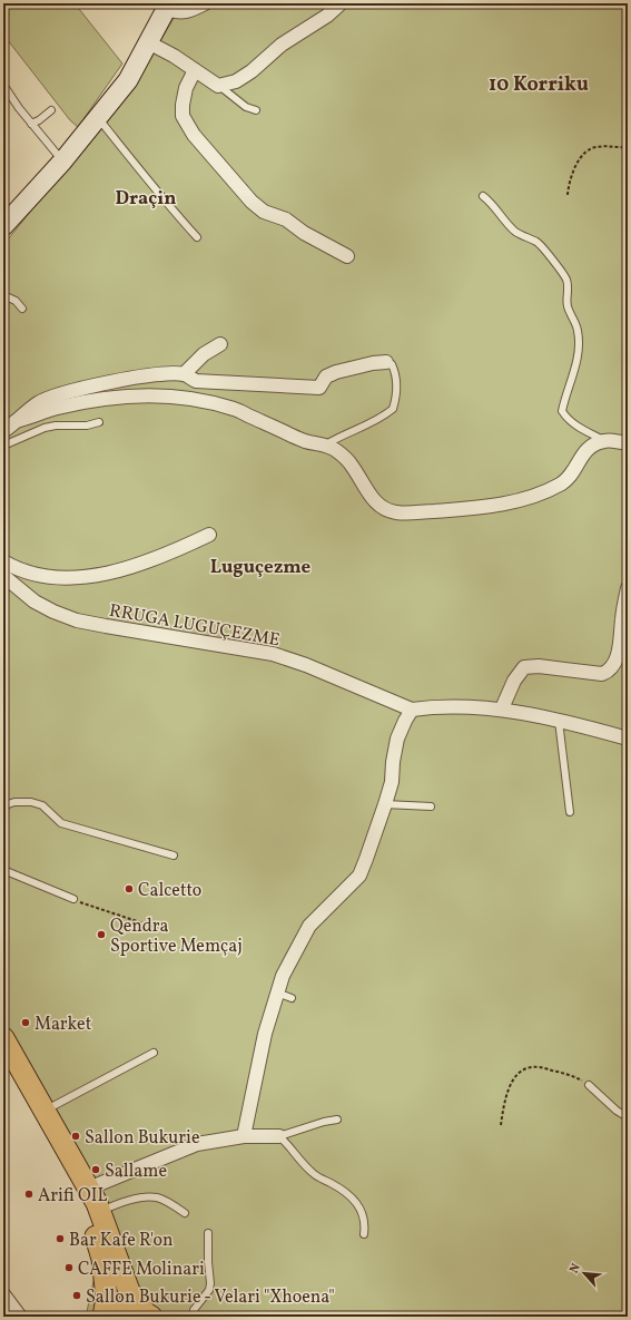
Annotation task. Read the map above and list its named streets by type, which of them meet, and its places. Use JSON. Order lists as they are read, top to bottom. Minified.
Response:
{"streets":{"street":["RRUGA LUGUÇEZME"]},"districts":["10 Korriku","Draçin","Luguçezme"],"places":["Calcetto","Qendra Sportive Memçaj","Market","Sallon Bukurie","Sallame","Arifi OIL","Bar Kafe R'on","CAFFE Molinari","Sallon Bukurie - Velari \"Xhoena\""],"north":"top left"}
